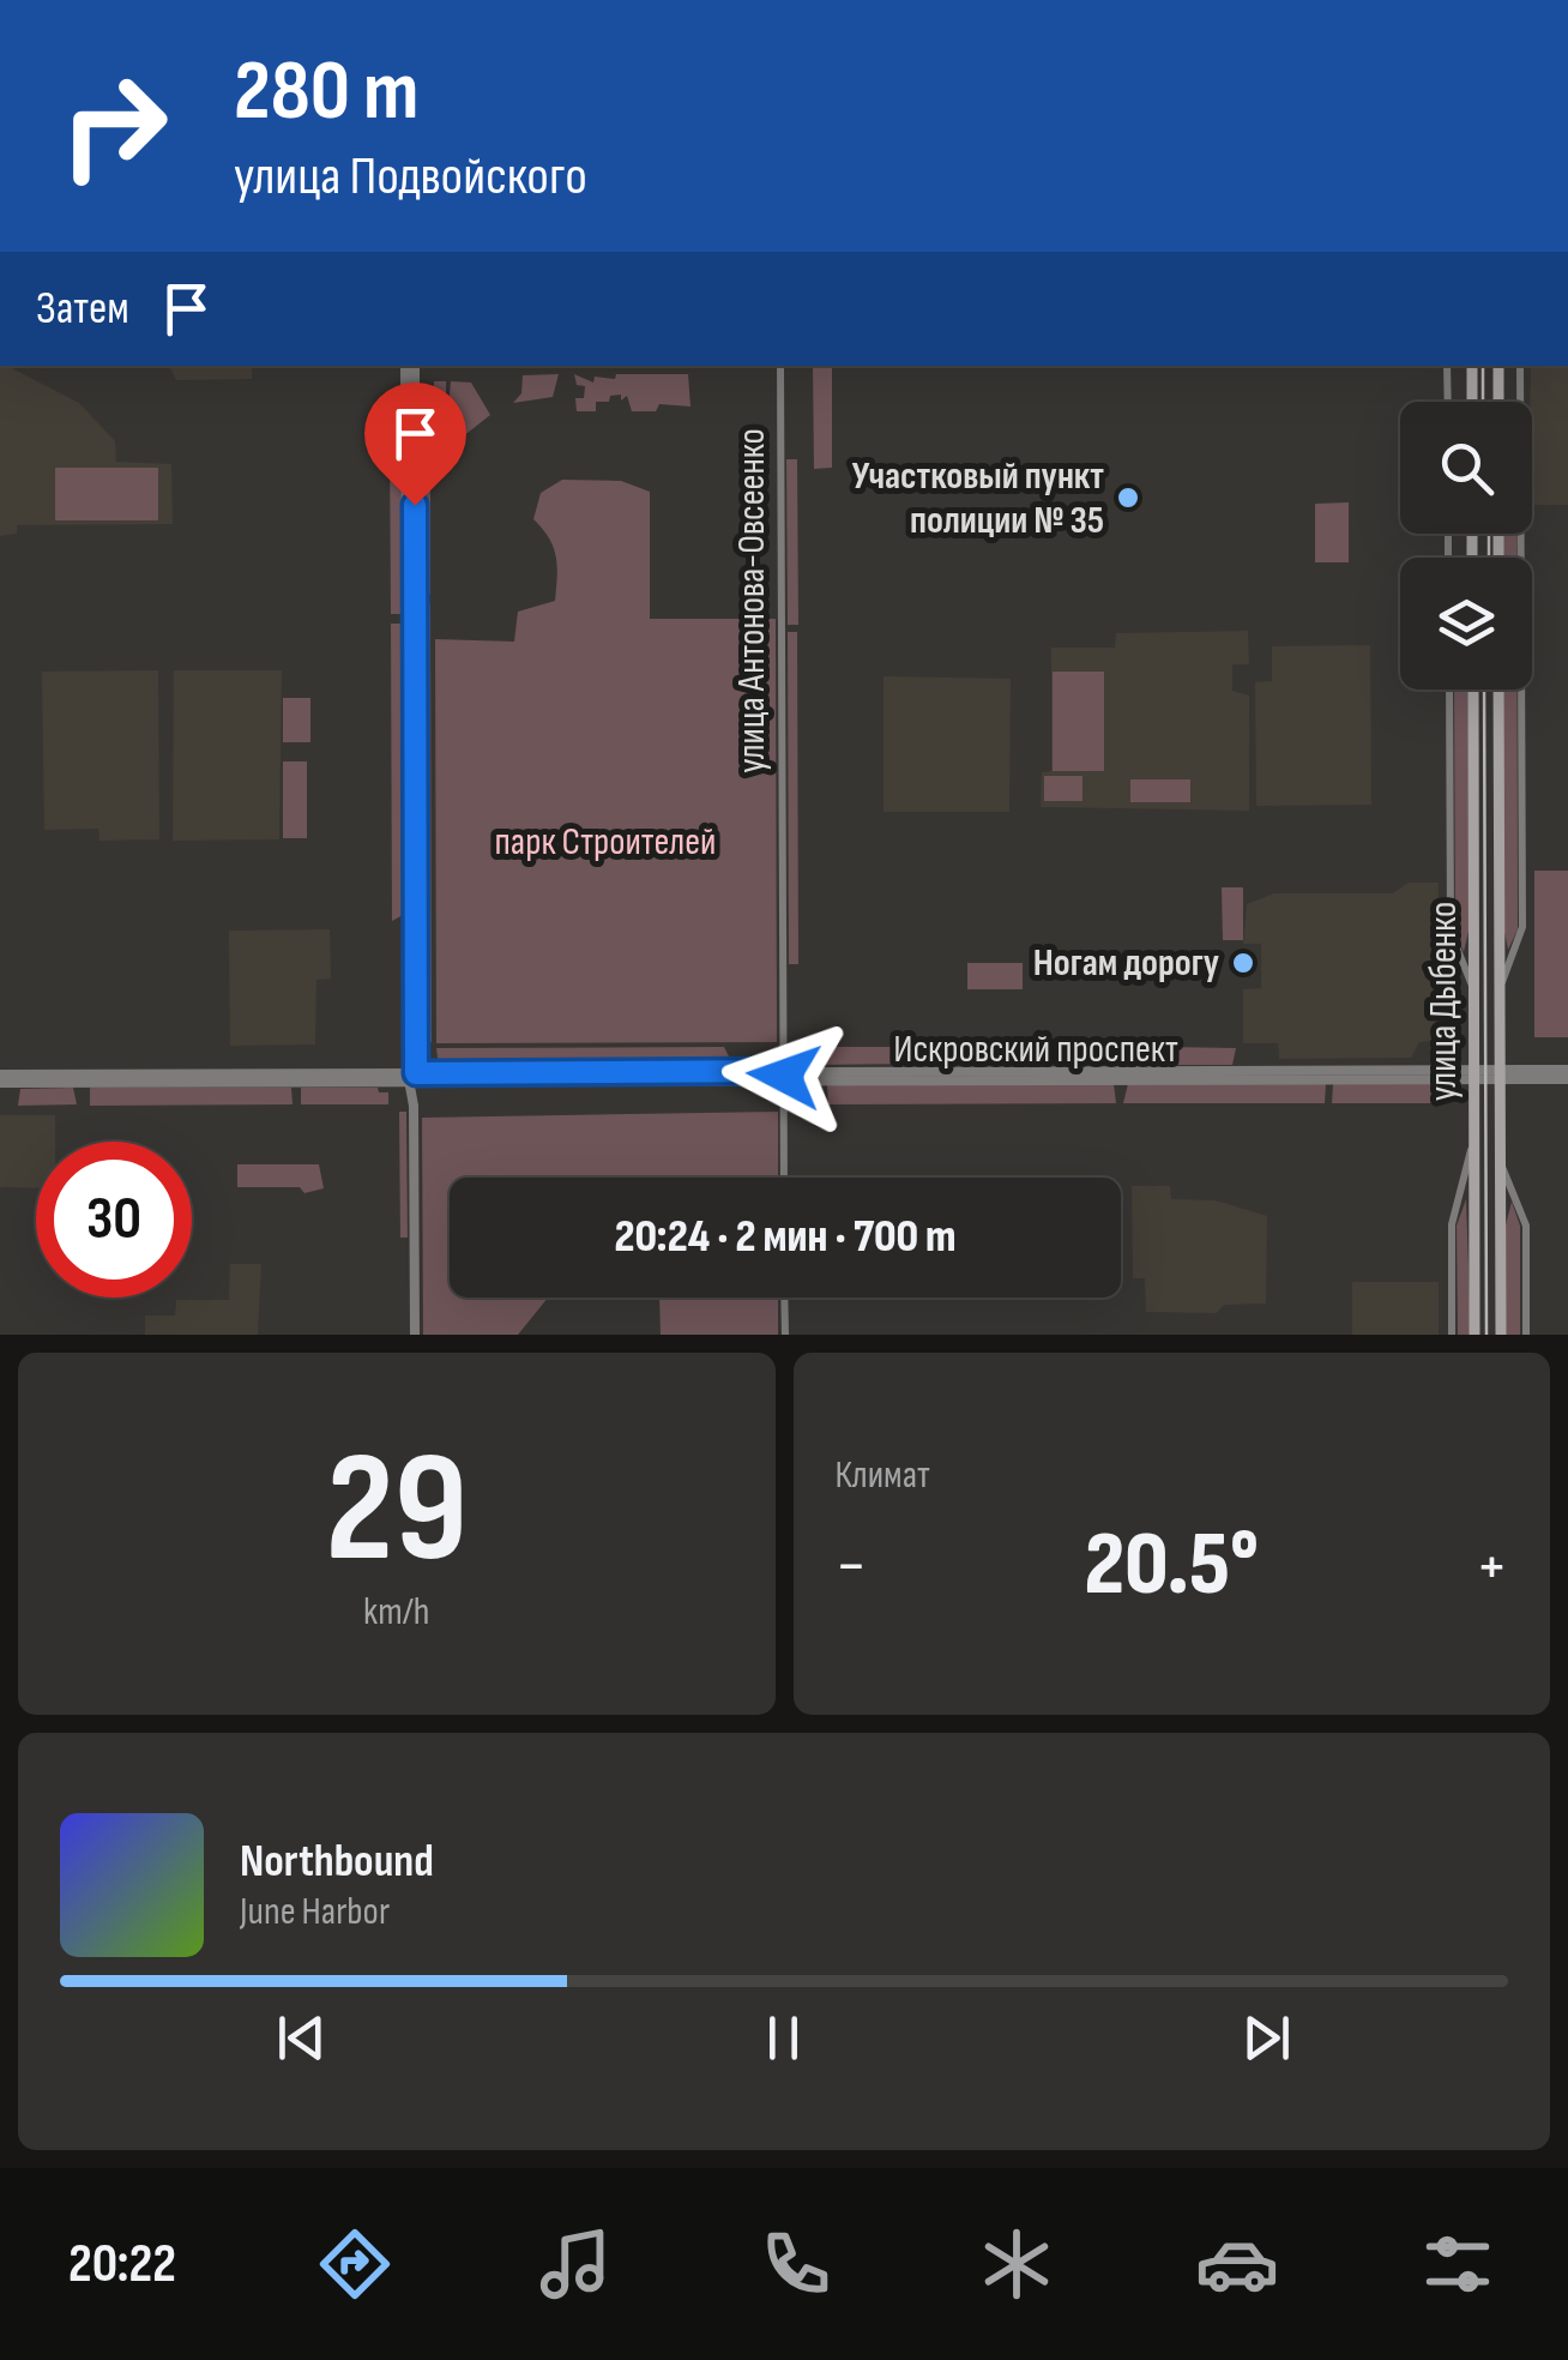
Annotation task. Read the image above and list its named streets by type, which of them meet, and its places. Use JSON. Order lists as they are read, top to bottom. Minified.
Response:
{"streets":{"main road":["улица Дыбенко"],"street":["улица Антонова-Овсеенко","Искровский проспект"]},"crossings":[["улица Антонова-Овсеенко","Искровский проспект"],["улица Дыбенко","Искровский проспект"]],"parks":["парк Строителей"],"places":["Участковый пункт полиции № 35","Ногам дорогу"],"page":{"turn":["280 m","улица Подвойского"],"then":"Затем","limit":"30","trip":"20:24 · 2 мин · 700 m","tile":[["29","km/h"],"Климат"],"heat":["−","20.5°","+"],"song":["Northbound","June Harbor"],"tabs":"20:22"}}
